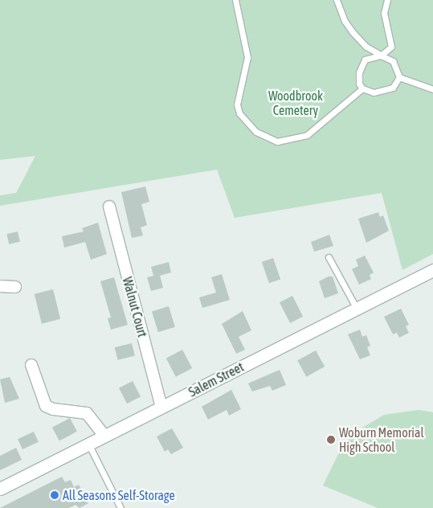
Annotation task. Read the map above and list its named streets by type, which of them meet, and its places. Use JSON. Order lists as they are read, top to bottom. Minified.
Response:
{"streets":{"street":["Walnut Court","Salem Street"]},"crossings":[["Walnut Court","Salem Street"]],"parks":["Woodbrook Cemetery"],"places":["Woburn Memorial High School","All Seasons Self-Storage"]}
